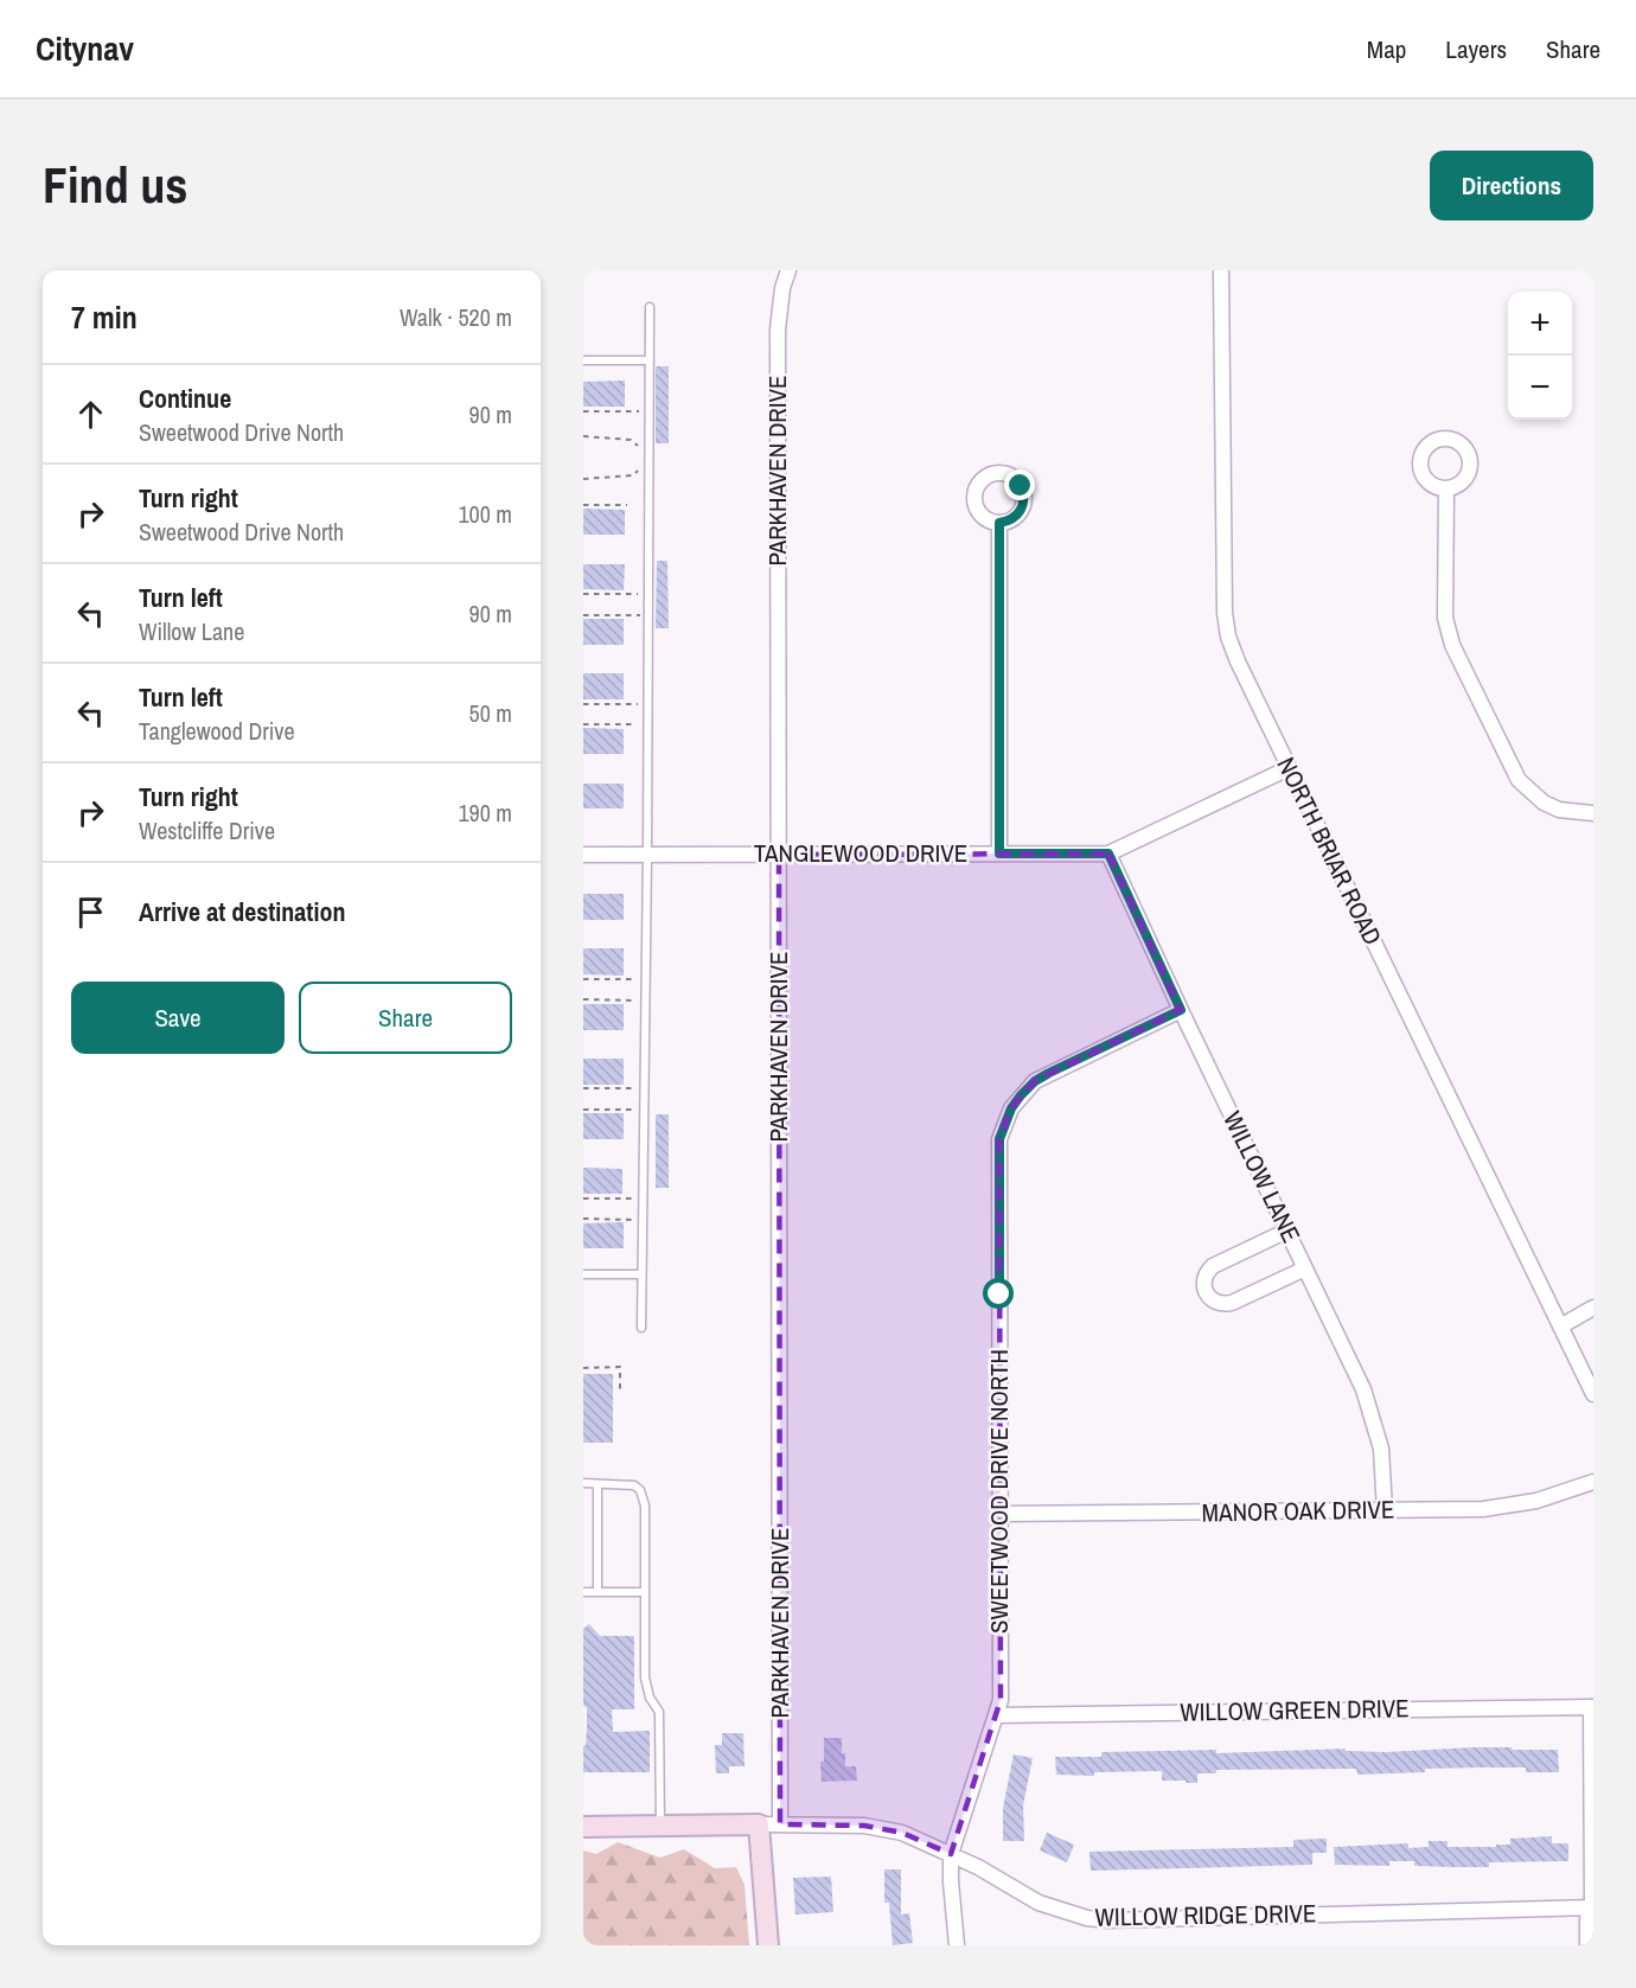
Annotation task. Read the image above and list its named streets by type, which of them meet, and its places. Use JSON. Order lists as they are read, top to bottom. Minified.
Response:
{"streets":{"street":["PARKHAVEN DRIVE","NORTH BRIAR ROAD","TANGLEWOOD DRIVE","WILLOW LANE","SWEETWOOD DRIVE NORTH","MANOR OAK DRIVE","WILLOW GREEN DRIVE","WILLOW RIDGE DRIVE"]},"crossings":[["PARKHAVEN DRIVE","TANGLEWOOD DRIVE"],["PARKHAVEN DRIVE","WILLOW RIDGE DRIVE"],["NORTH BRIAR ROAD","TANGLEWOOD DRIVE"],["TANGLEWOOD DRIVE","WILLOW LANE"],["WILLOW LANE","SWEETWOOD DRIVE NORTH"],["WILLOW LANE","MANOR OAK DRIVE"],["SWEETWOOD DRIVE NORTH","MANOR OAK DRIVE"],["SWEETWOOD DRIVE NORTH","WILLOW GREEN DRIVE"],["SWEETWOOD DRIVE NORTH","WILLOW RIDGE DRIVE"]],"page":{"header":"Citynav","nav":["Map","Layers","Share"],"buttons":["Directions",["Save","Share"]],"title":"Find us","heading":["7 min","Walk · 520 m"],"map_buttons":["+","−"],"list":[["Continue","Sweetwood Drive North","90 m"],["Turn right","Sweetwood Drive North","100 m"],["Turn left","Willow Lane","90 m"],["Turn left","Tanglewood Drive","50 m"],["Turn right","Westcliffe Drive","190 m"],"Arrive at destination"]}}
